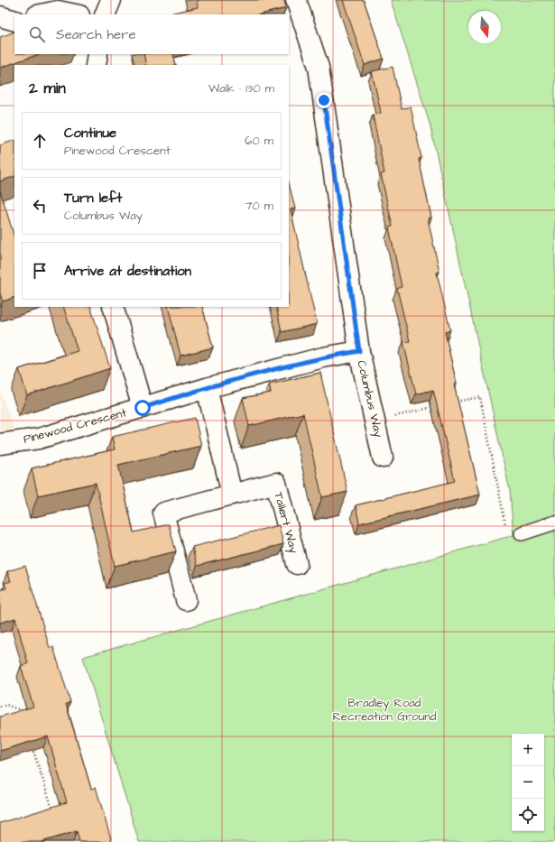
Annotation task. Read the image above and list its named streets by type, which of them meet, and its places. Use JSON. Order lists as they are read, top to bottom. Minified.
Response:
{"streets":{"street":["Columbus Way","Pinewood Crescent","Tallert Way"]},"crossings":[["Columbus Way","Pinewood Crescent"]],"parks":["Bradley Road Recreation Ground"],"north":"bottom","page":{"search":"Search here","heading":["2 min","Walk · 130 m"],"list":[["Continue","Pinewood Crescent","60 m"],["Turn left","Columbus Way","70 m"],"Arrive at destination"],"map_buttons":["+","−"]}}
